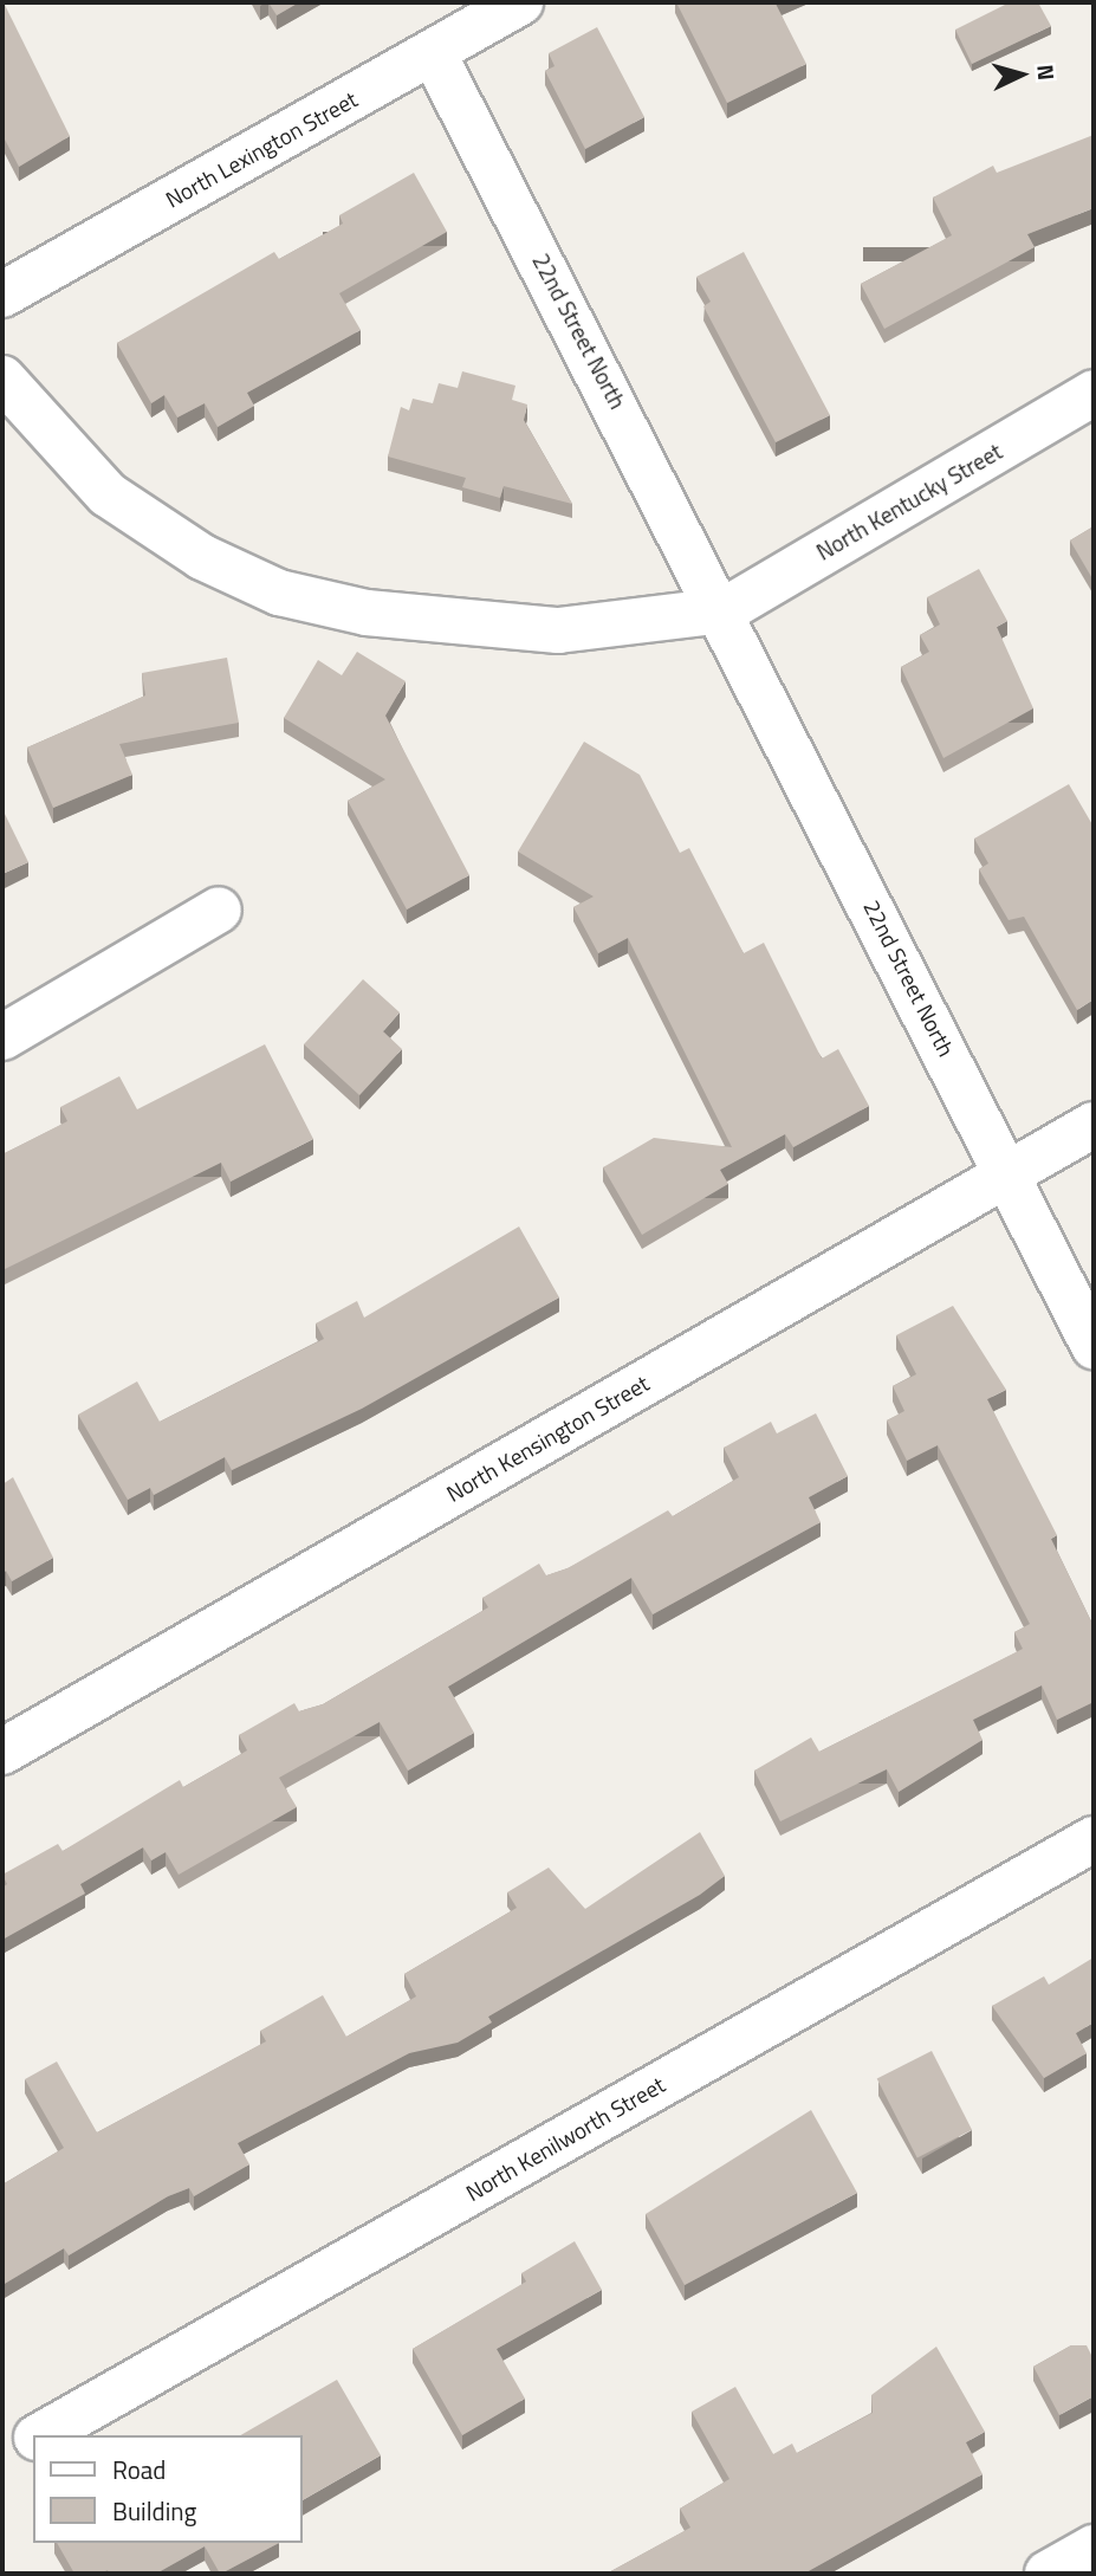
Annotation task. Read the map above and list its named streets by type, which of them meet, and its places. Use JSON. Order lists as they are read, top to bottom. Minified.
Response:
{"streets":{"street":["North Lexington Street","22nd Street North","North Kentucky Street","North Kensington Street","North Kenilworth Street"]},"crossings":[["North Lexington Street","22nd Street North"],["22nd Street North","North Kentucky Street"],["22nd Street North","North Kensington Street"]],"legend":["Road","Building"],"north":"right"}
